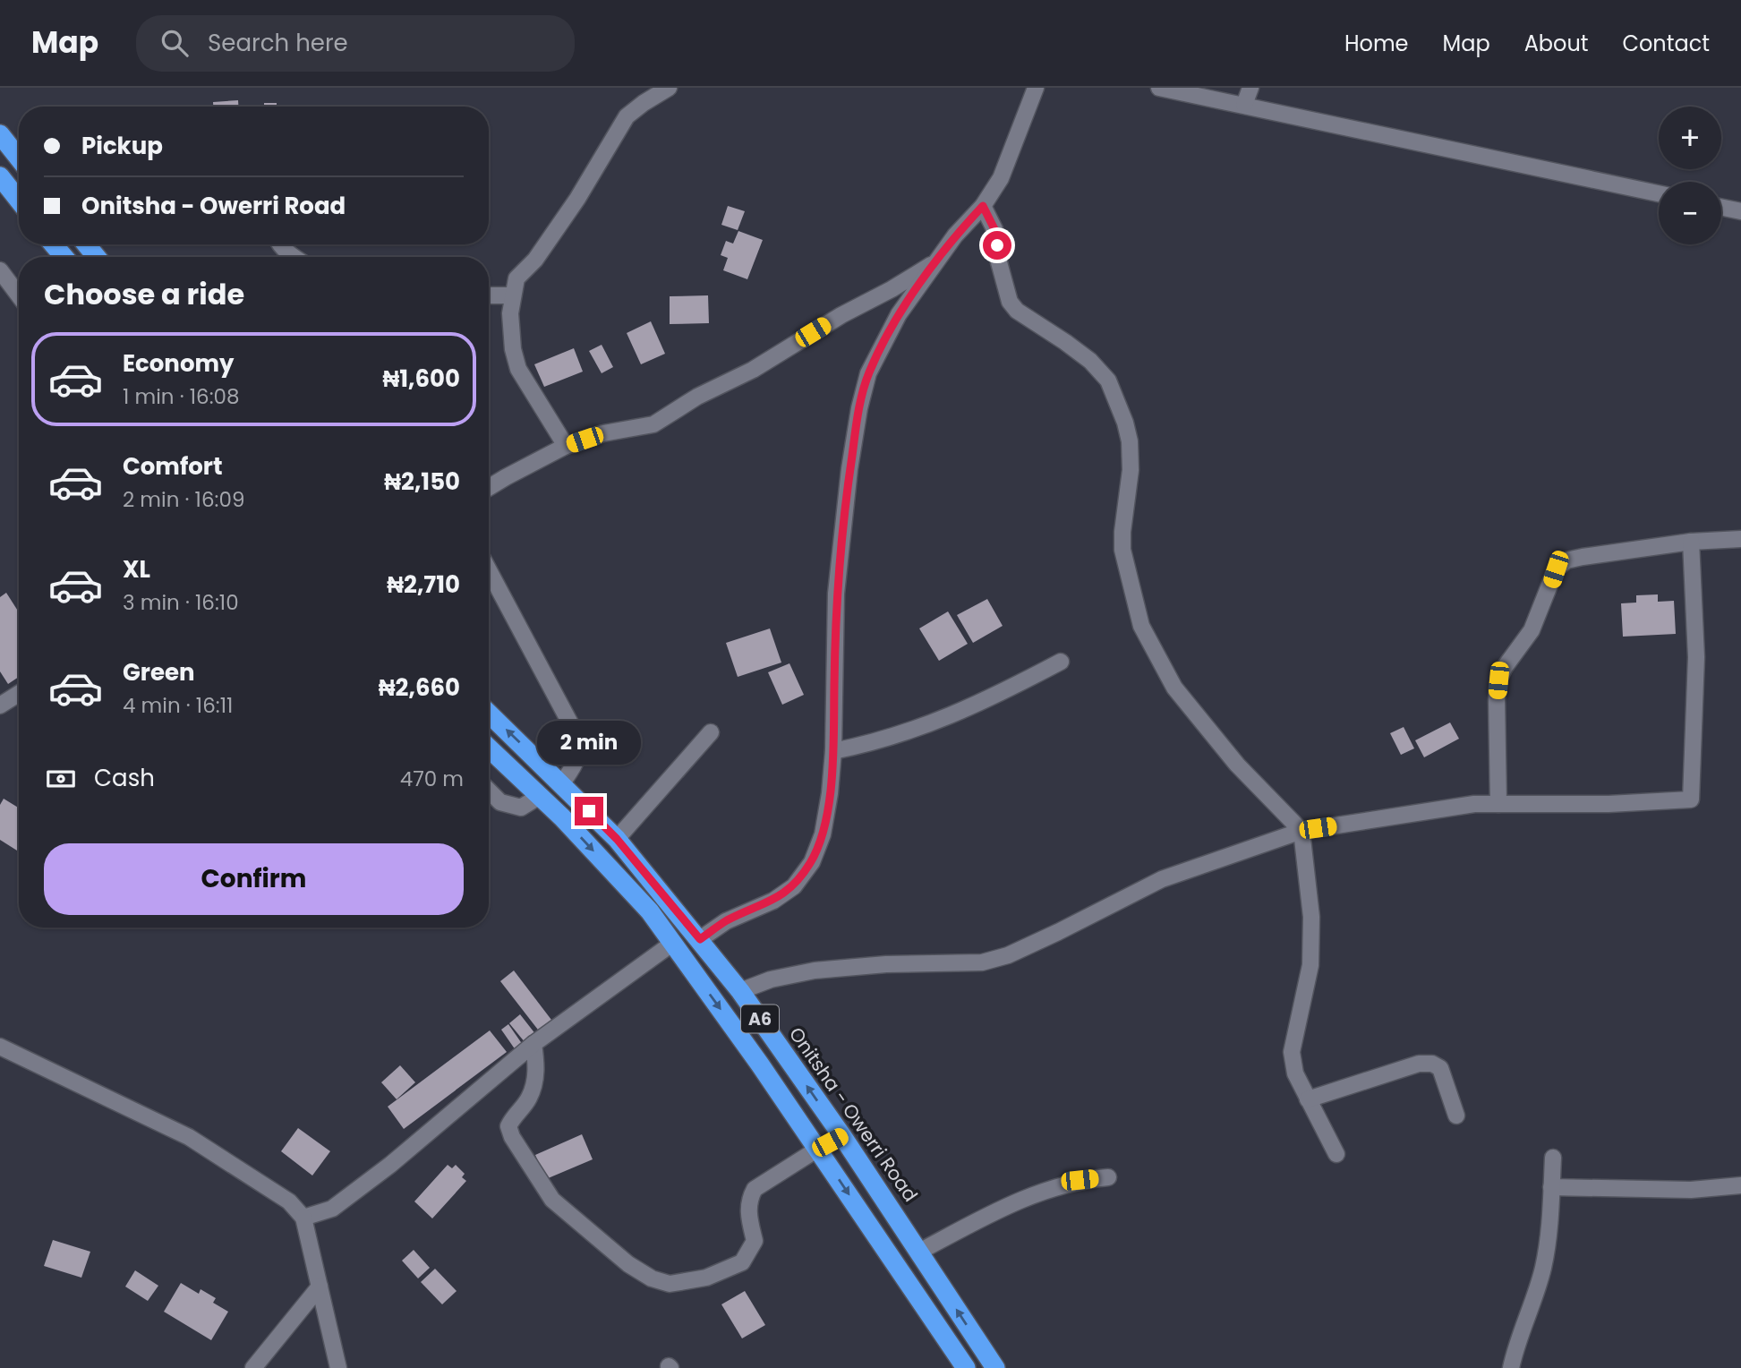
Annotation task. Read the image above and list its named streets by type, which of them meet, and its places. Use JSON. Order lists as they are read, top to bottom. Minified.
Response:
{"streets":{"highway":["A6","Onitsha - Owerri Road"]},"page":{"header":"Map","search":"Search here","nav":["Home","Map","About","Contact"],"map_buttons":["+","−"],"banner":["Pickup","Onitsha - Owerri Road"],"heading":"Choose a ride","list":[{"name":"Economy","note":"1 min · 16:08","value":"₦1,600"},{"name":"Comfort","note":"2 min · 16:09","value":"₦2,150"},{"name":"XL","note":"3 min · 16:10","value":"₦2,710"},{"name":"Green","note":"4 min · 16:11","value":"₦2,660"}],"bubble":"2 min","pay":["Cash","470 m"],"buttons":"Confirm"}}
